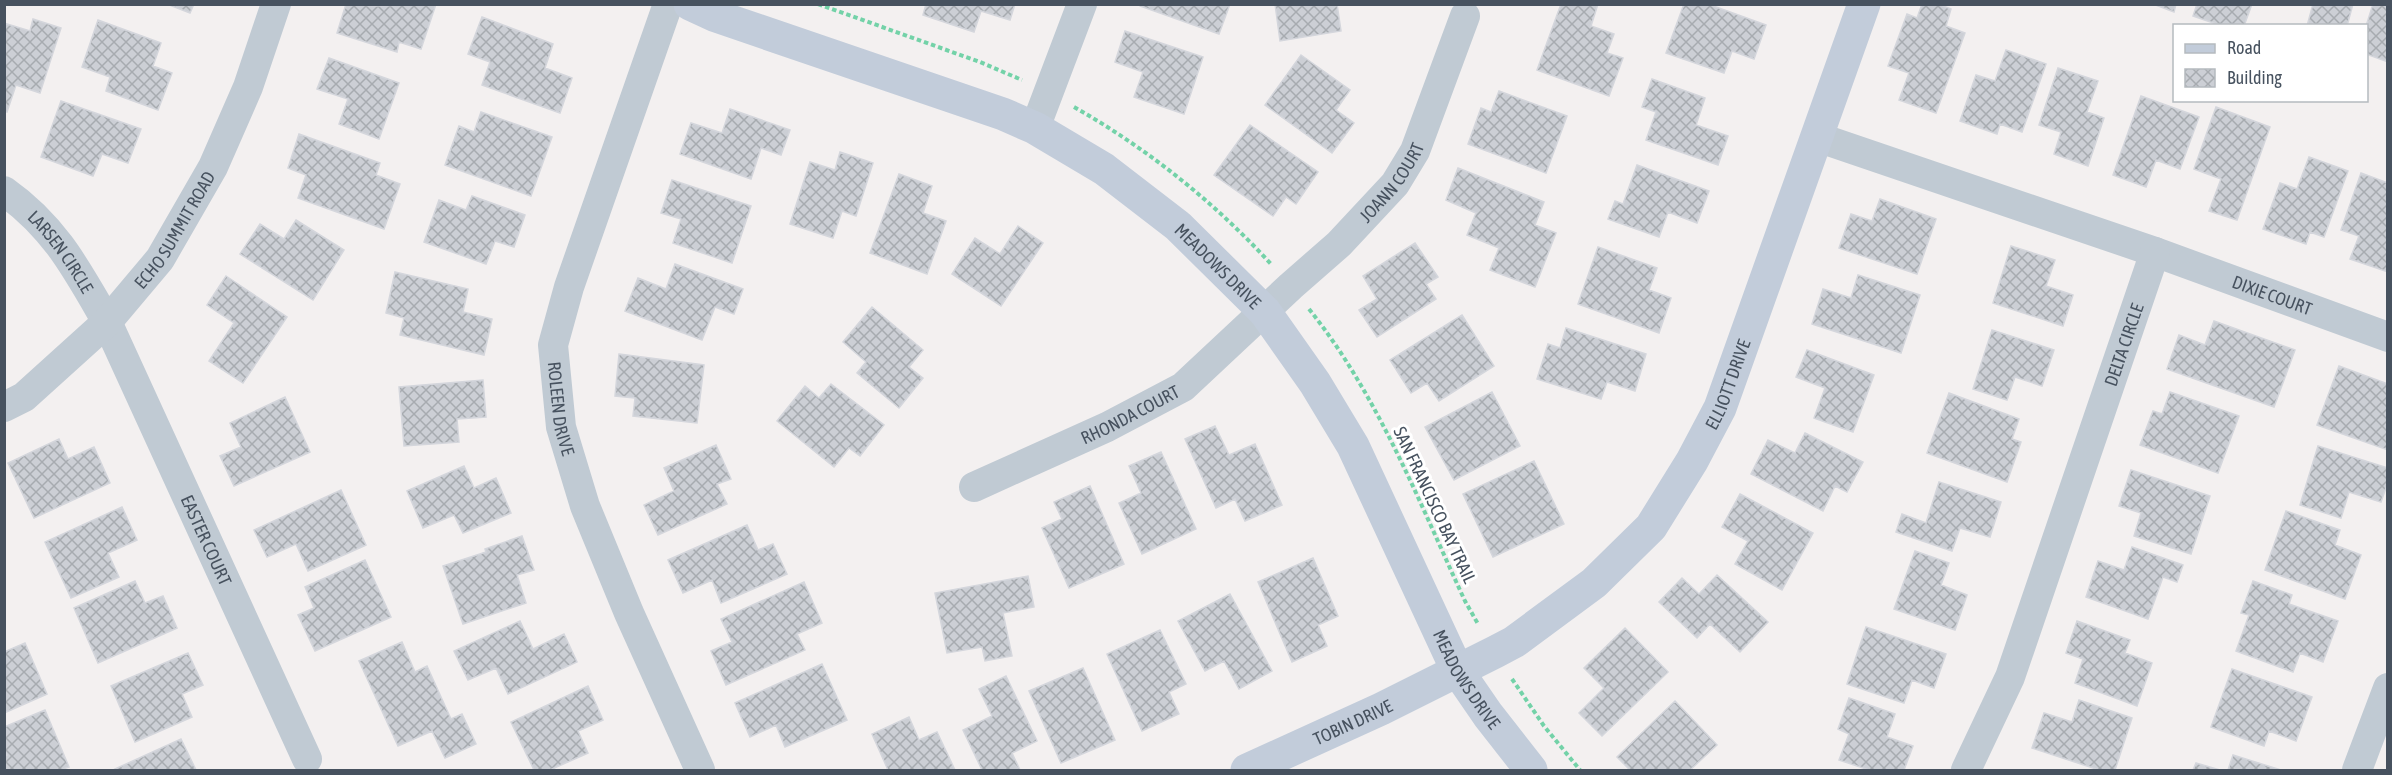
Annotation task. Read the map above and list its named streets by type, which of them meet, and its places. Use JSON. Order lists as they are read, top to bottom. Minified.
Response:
{"streets":{"street":["JOANN COURT","ECHO SUMMIT ROAD","LARSEN CIRCLE","MEADOWS DRIVE","DIXIE COURT","DELTA CIRCLE","ELLIOTT DRIVE","ROLEEN DRIVE","RHONDA COURT","EASTER COURT","TOBIN DRIVE"],"path":["SAN FRANCISCO BAY TRAIL"]},"crossings":[["JOANN COURT","MEADOWS DRIVE"],["JOANN COURT","RHONDA COURT"],["JOANN COURT","SAN FRANCISCO BAY TRAIL"],["ECHO SUMMIT ROAD","LARSEN CIRCLE"],["ECHO SUMMIT ROAD","EASTER COURT"],["LARSEN CIRCLE","EASTER COURT"],["MEADOWS DRIVE","ELLIOTT DRIVE"],["MEADOWS DRIVE","RHONDA COURT"],["MEADOWS DRIVE","TOBIN DRIVE"],["DIXIE COURT","DELTA CIRCLE"],["ELLIOTT DRIVE","SAN FRANCISCO BAY TRAIL"],["ELLIOTT DRIVE","TOBIN DRIVE"]],"legend":["Road","Building"]}
